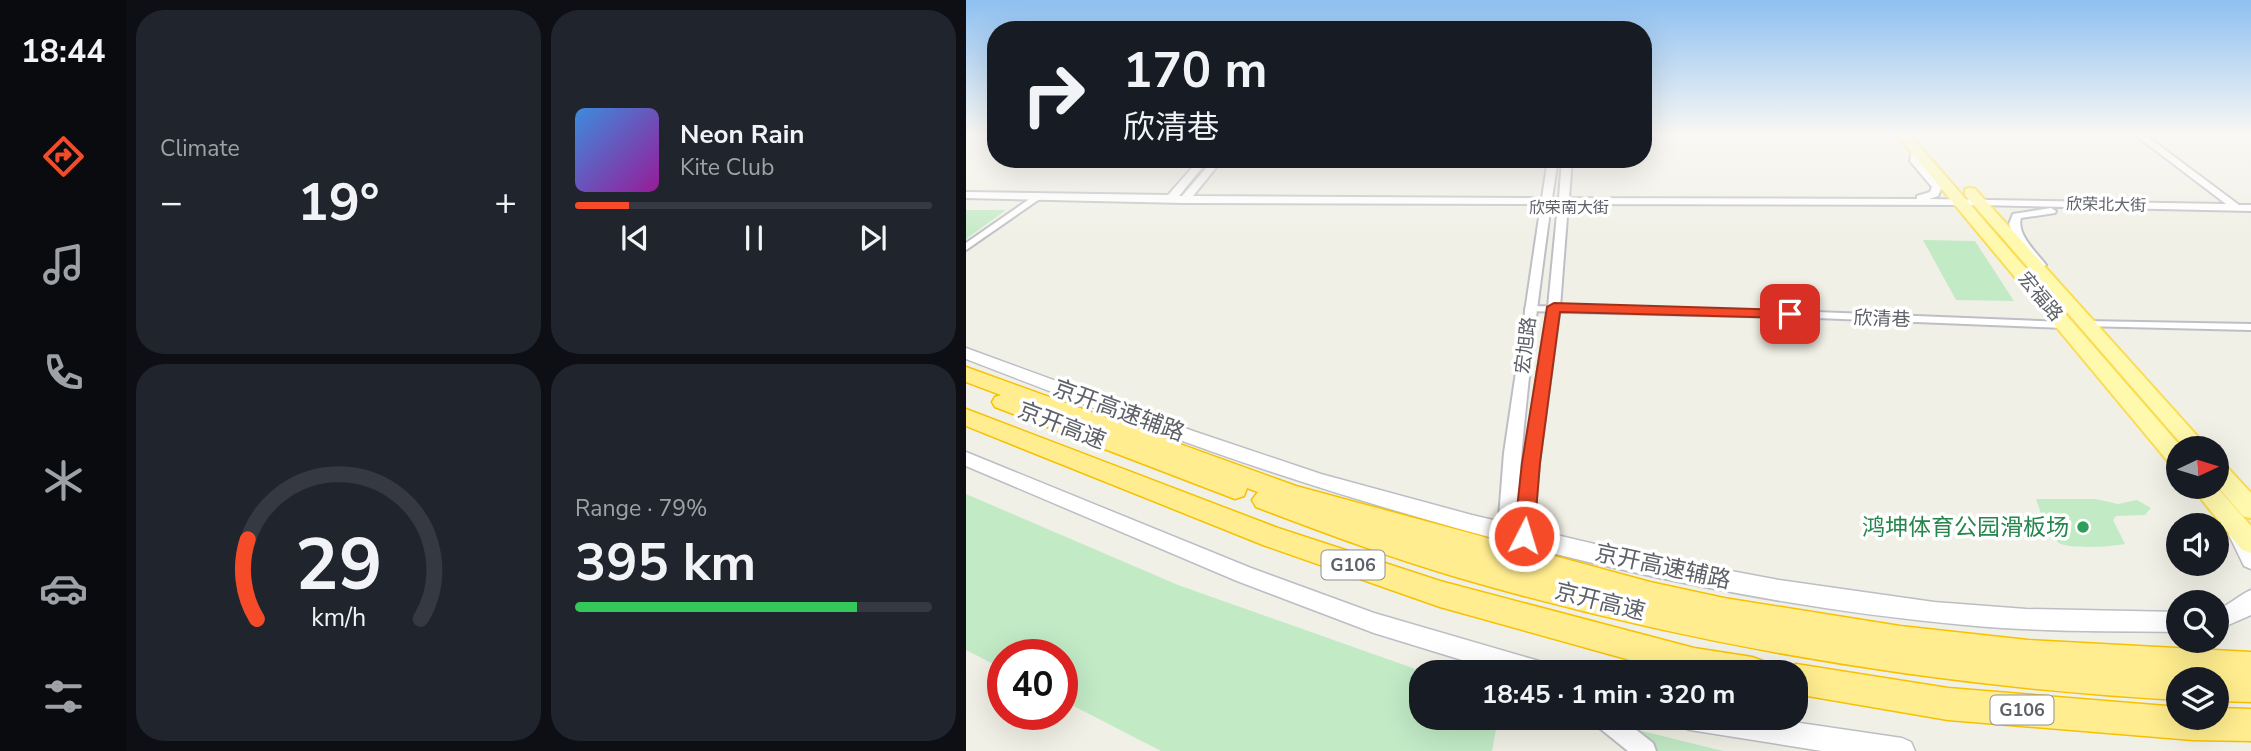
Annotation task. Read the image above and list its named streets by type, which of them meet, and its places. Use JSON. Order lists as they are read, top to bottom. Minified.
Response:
{"streets":{"highway":["京开高速","G106"],"main road":["宏福路","京开高速辅路"],"street":["欣荣北大街","欣荣南大街","欣清巷","宏旭路"]},"crossings":[["欣荣北大街","欣荣南大街"],["欣荣北大街","宏福路"],["欣荣南大街","宏福路"],["欣荣南大街","宏旭路"],["宏福路","欣清巷"],["欣清巷","宏旭路"],["宏旭路","京开高速辅路"]],"places":["鸿坤体育公园滑板场"],"north":"right","page":{"tabs":"18:44","tile":["Climate",["Range · 79%","395 km"]],"turn":["170 m","欣清巷"],"song":["Neon Rain","Kite Club"],"heat":["−","19°","+"],"limit":"40","trip":"18:45 · 1 min · 320 m","gauge":["29","km/h"]}}
